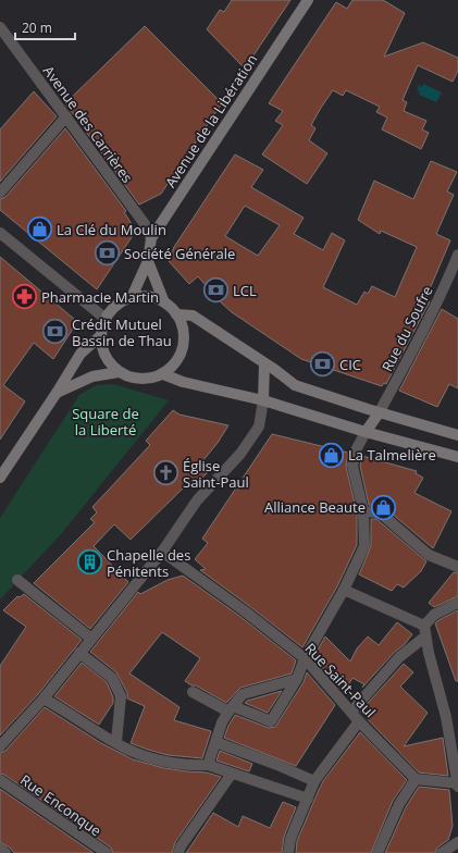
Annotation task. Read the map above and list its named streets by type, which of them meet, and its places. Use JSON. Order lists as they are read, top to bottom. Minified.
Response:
{"streets":{"main road":["Avenue de la Libération"],"street":["Avenue des Carrières","Rue du Soufre","Rue Saint-Paul","Rue Enconque"]},"crossings":[["Avenue de la Libération","Avenue des Carrières"]],"parks":["Square de la Liberté"],"places":{"shop":["La Clé du Moulin","La Talmelière","Alliance Beaute"],"bank":["Société Générale","LCL","Crédit Mutuel Bassin de Thau","CIC"],"pharmacy":["Pharmacie Martin"],"church":["Église Saint-Paul"],"building":["Chapelle des Pénitents"]},"scale_bar":"20 m"}
